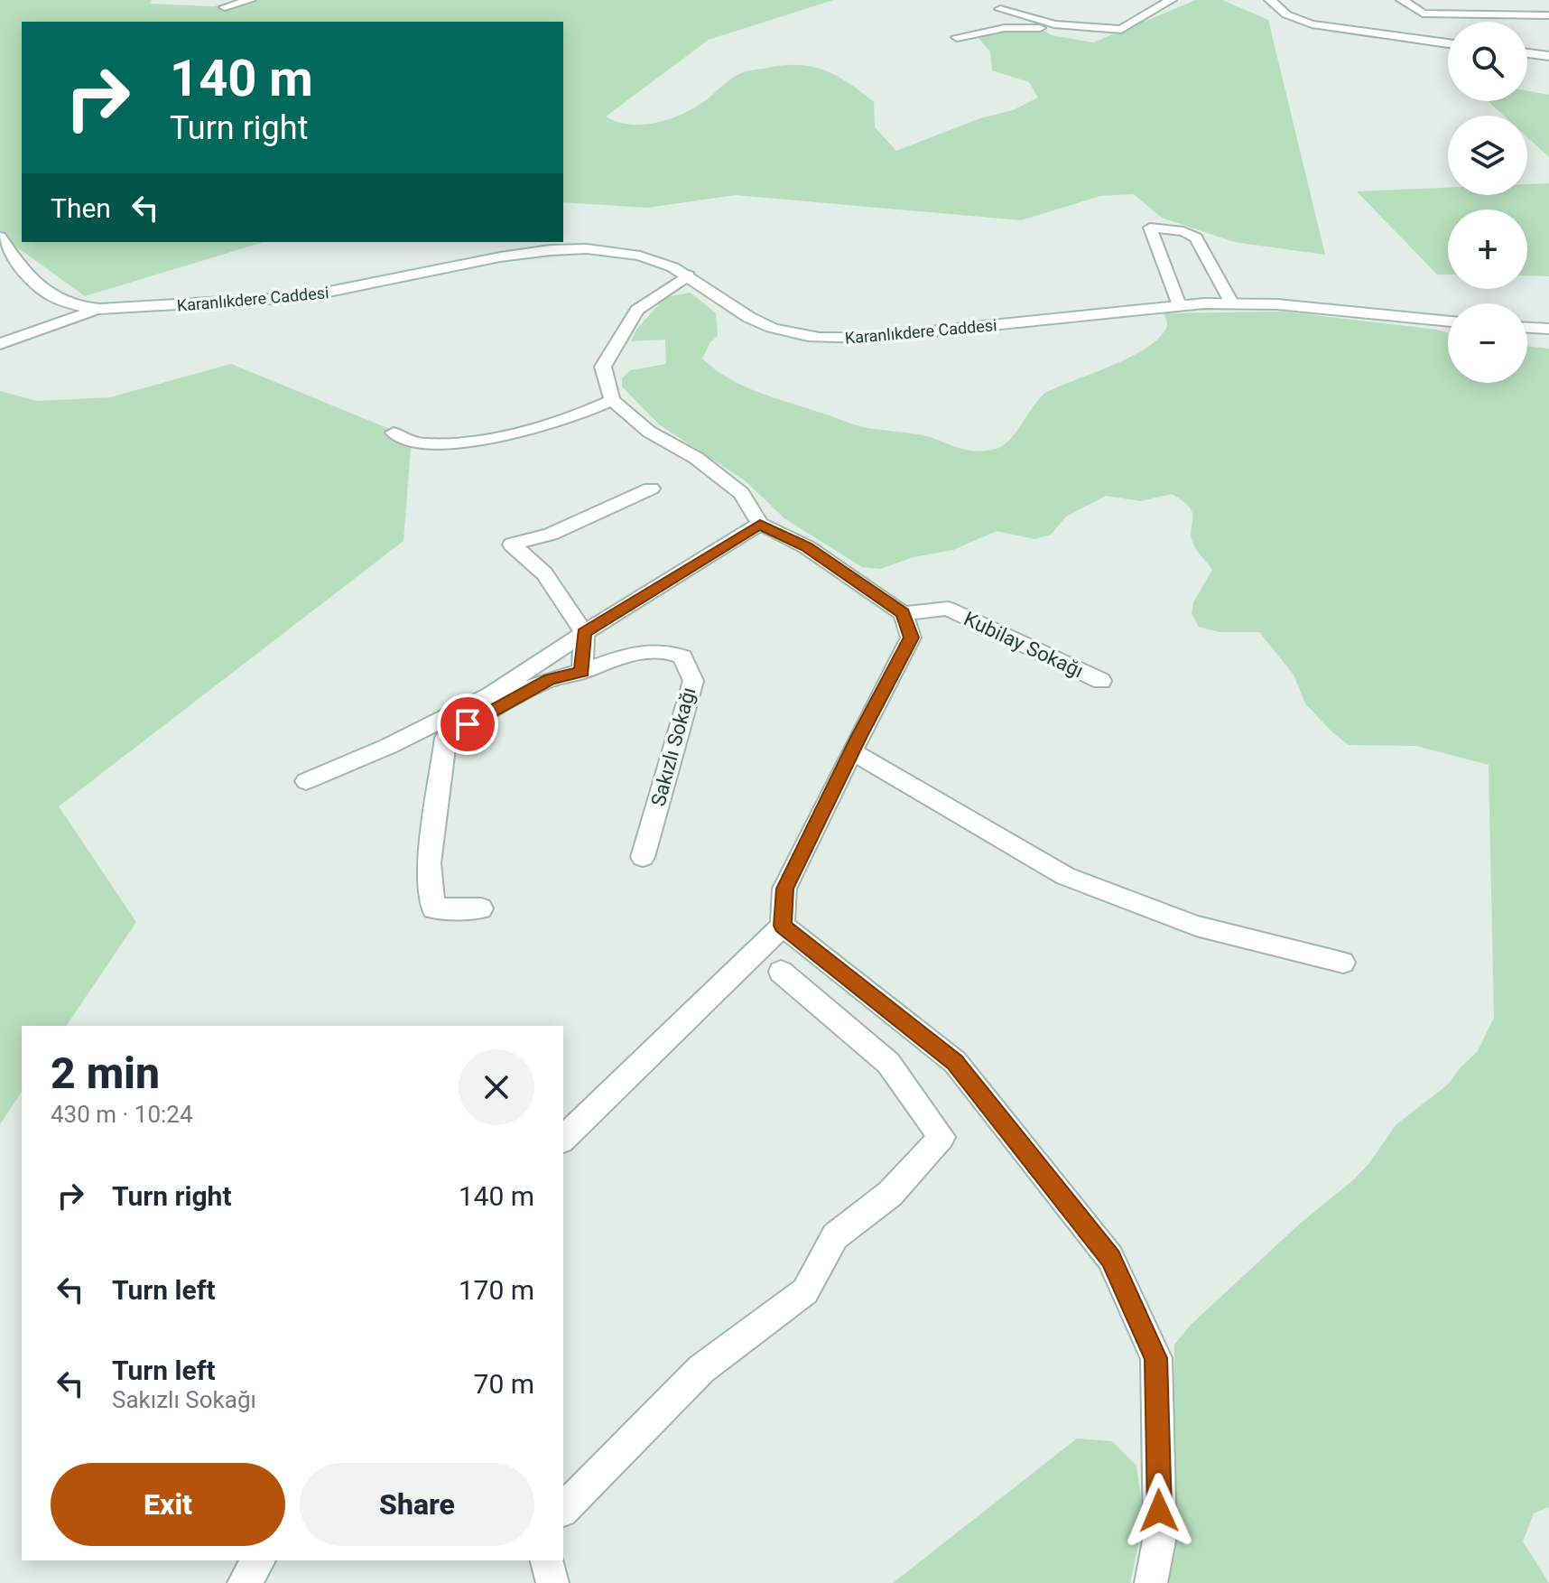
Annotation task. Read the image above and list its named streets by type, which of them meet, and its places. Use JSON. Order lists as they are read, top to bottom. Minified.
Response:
{"streets":{"street":["Karanlıkdere Caddesi","Kubilay Sokağı","Sakızlı Sokağı"]},"page":{"map_buttons":["+","−"],"turn":["140 m","Turn right"],"then":"Then","heading":["2 min","430 m · 10:24"],"list":[{"name":"Turn right","value":"140 m"},{"name":"Turn left","value":"170 m"},{"name":"Turn left","note":"Sakızlı Sokağı","value":"70 m"}],"buttons":["Exit","Share"]}}
